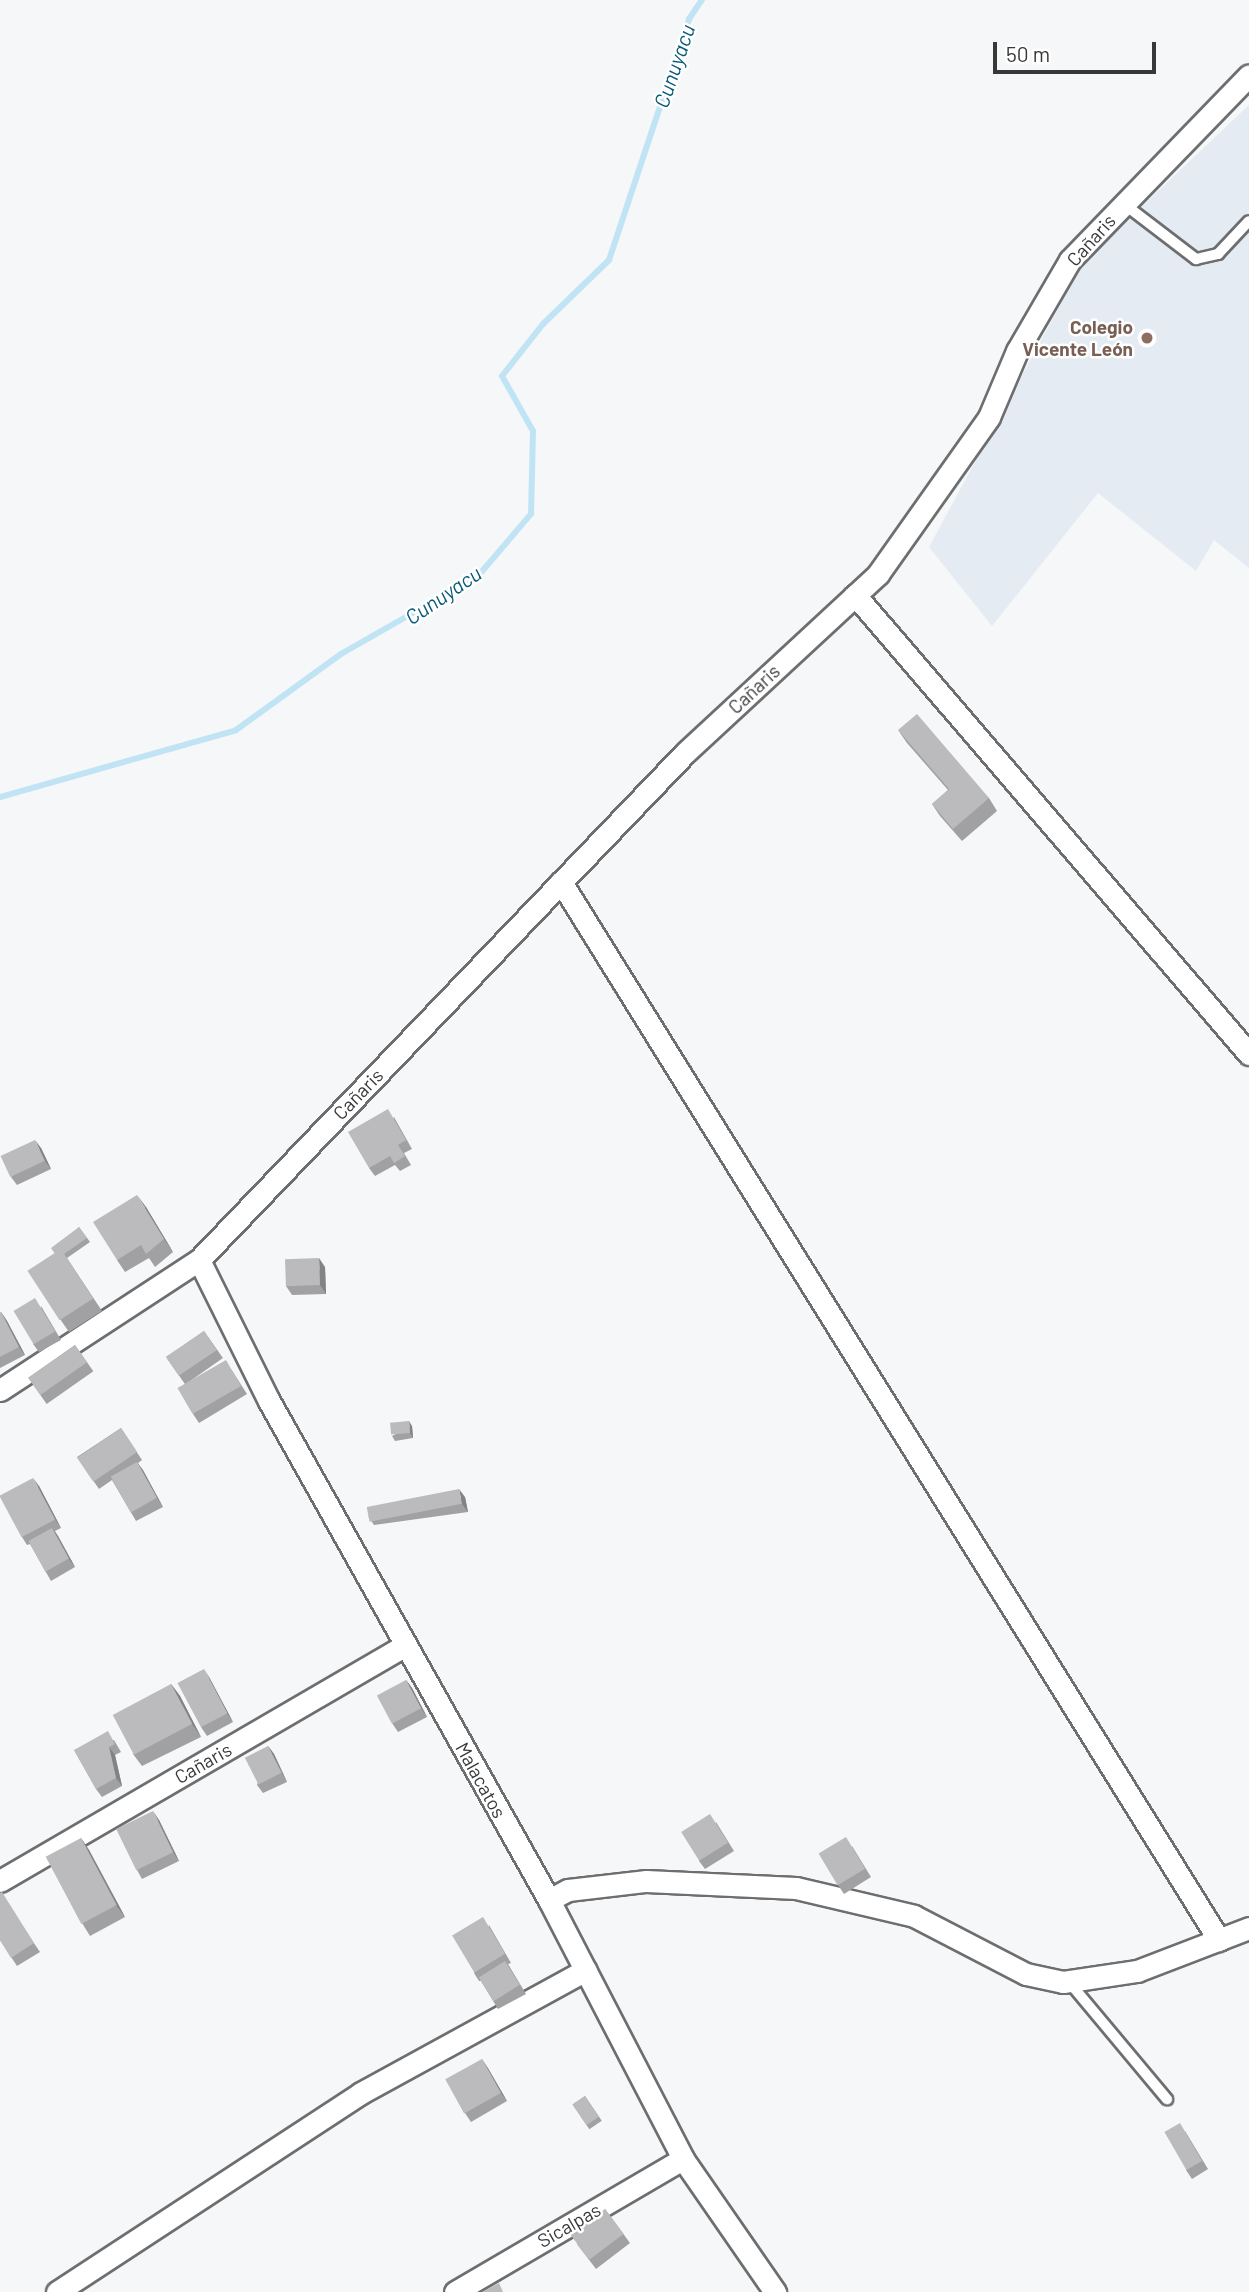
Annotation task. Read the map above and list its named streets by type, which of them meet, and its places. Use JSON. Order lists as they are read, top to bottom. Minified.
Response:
{"streets":{"street":["Cañaris","Malacatos","Sicalpas"]},"crossings":[["Cañaris","Malacatos"],["Malacatos","Sicalpas"]],"water":["Cunuyacu"],"places":["Colegio Vicente León"],"scale_bar":"50 m"}
